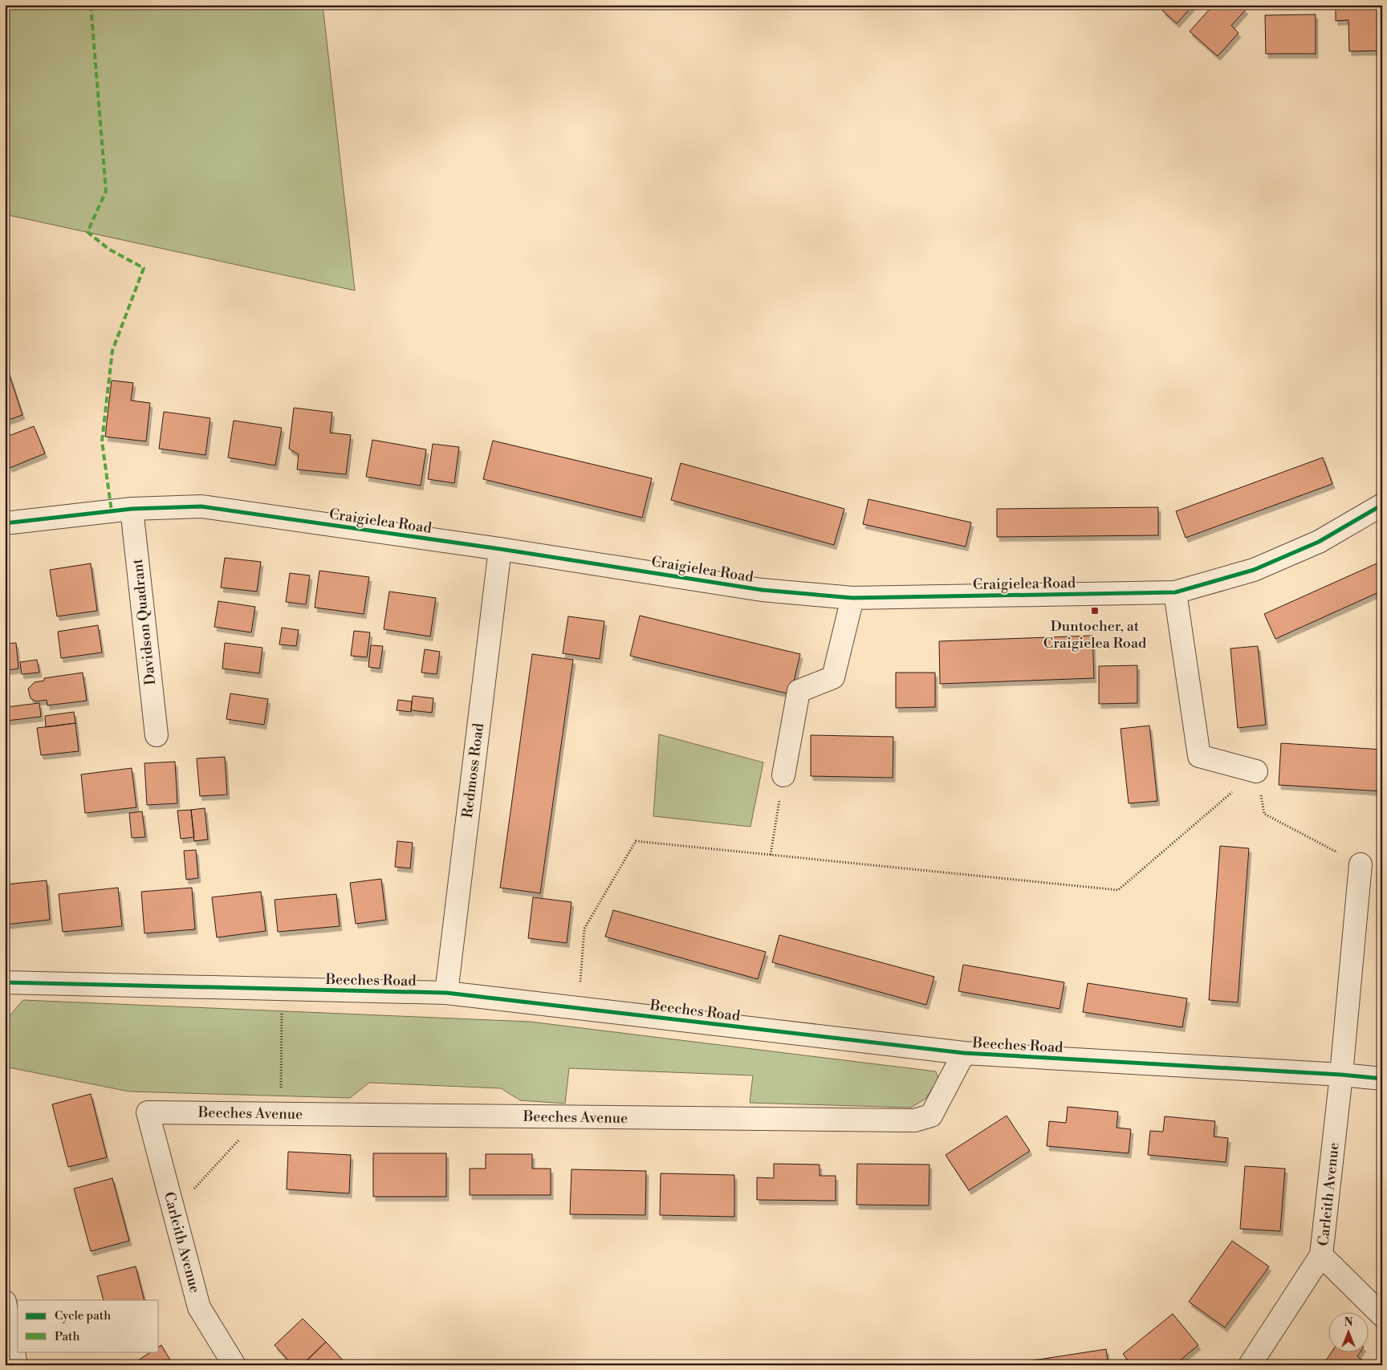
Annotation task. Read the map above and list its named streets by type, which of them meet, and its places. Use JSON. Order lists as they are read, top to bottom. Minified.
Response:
{"streets":{"street":["Craigielea Road","Davidson Quadrant","Redmoss Road","Beeches Road","Beeches Avenue","Carleith Avenue"]},"crossings":[["Craigielea Road","Davidson Quadrant"],["Craigielea Road","Redmoss Road"],["Redmoss Road","Beeches Road"],["Beeches Road","Beeches Avenue"],["Beeches Road","Carleith Avenue"],["Beeches Avenue","Carleith Avenue"]],"places":{"transit":["Duntocher, at Craigielea Road"]},"legend":["Cycle path","Path"],"north":"top"}
